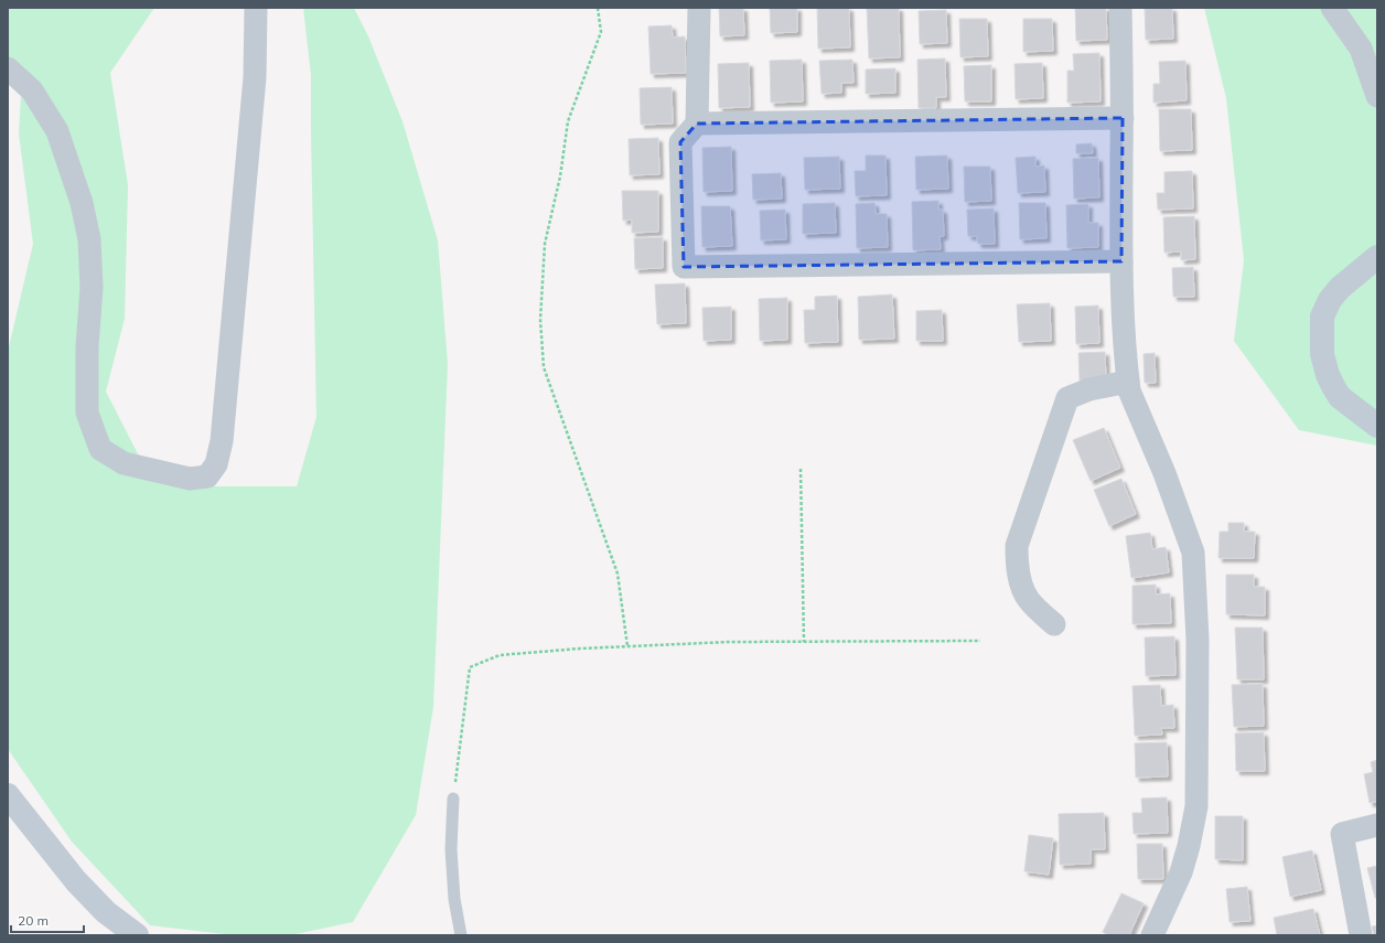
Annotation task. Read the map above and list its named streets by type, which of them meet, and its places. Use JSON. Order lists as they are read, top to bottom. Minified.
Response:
{"scale_bar":"20 m"}
